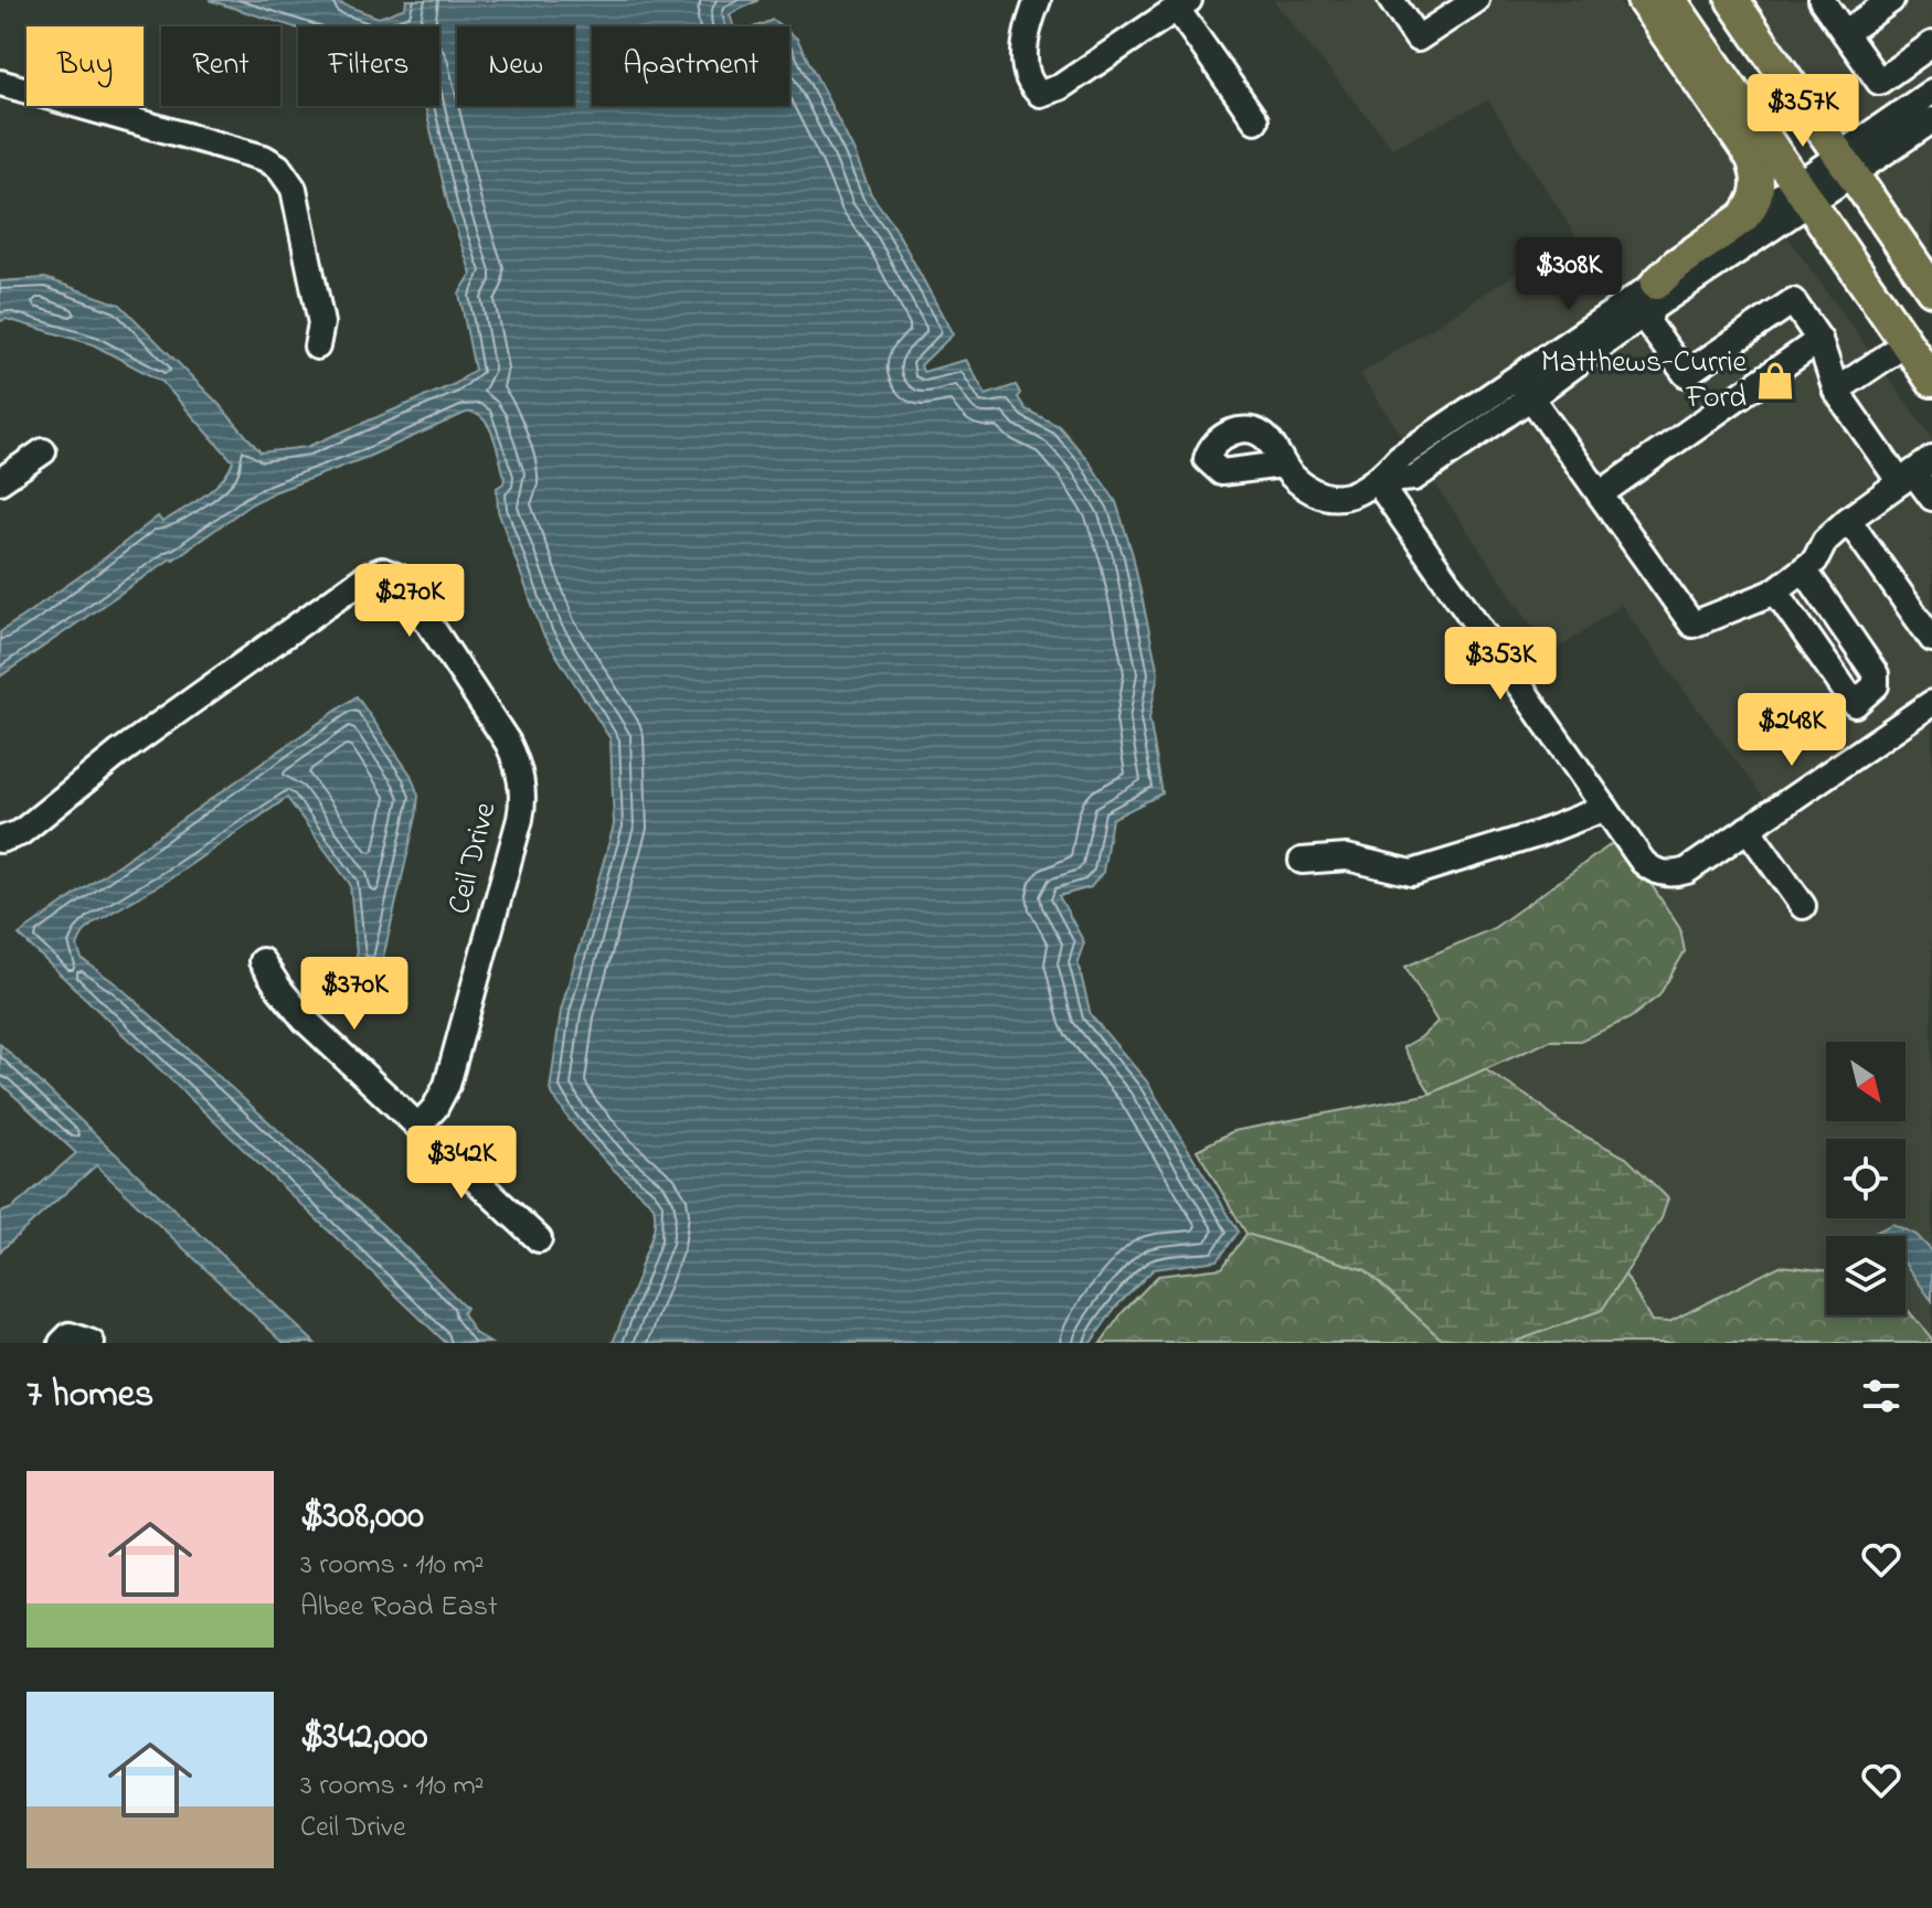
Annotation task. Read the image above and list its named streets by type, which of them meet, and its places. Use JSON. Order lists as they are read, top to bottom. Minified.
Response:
{"streets":{"street":["Ceil Drive"]},"places":{"shop":["Matthews-Currie Ford"]},"north":"bottom right","page":{"chip":["Buy","Rent","Filters","New","Apartment"],"price":["$357K","$308K","$270K","$353K","$248K","$370K","$342K"],"heading":"7 homes","list":[{"name":"$308,000","note":"3 rooms · 110 m² · Albee Road East"},{"name":"$342,000","note":"3 rooms · 110 m² · Ceil Drive"}]}}
